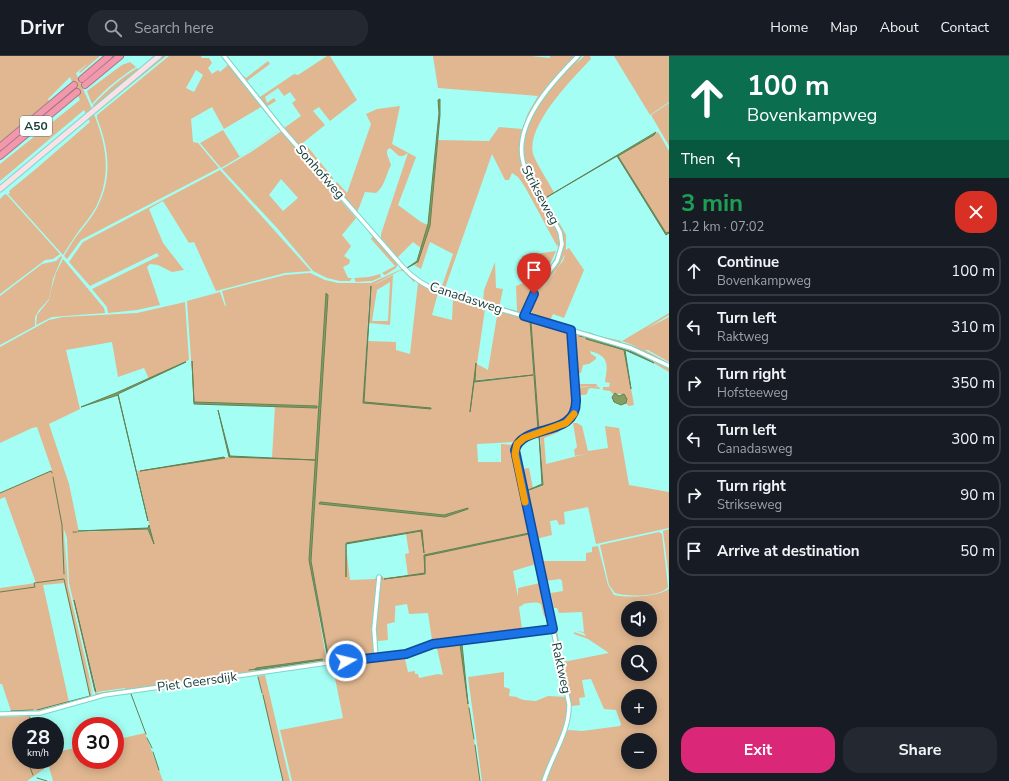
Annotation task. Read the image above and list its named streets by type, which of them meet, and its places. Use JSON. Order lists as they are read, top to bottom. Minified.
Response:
{"streets":{"highway":["A50"],"street":["Sonhofweg","Strikseweg","Canadasweg","Raktweg","Piet Geersdijk"]},"crossings":[["Sonhofweg","Canadasweg"],["Strikseweg","Canadasweg"],["Canadasweg","Raktweg"],["Raktweg","Piet Geersdijk"]],"page":{"header":"Drivr","search":"Search here","nav":["Home","Map","About","Contact"],"turn":["100 m","Bovenkampweg"],"then":"Then","heading":["3 min","1.2 km · 07:02"],"list":[{"name":"Continue","note":"Bovenkampweg","value":"100 m"},{"name":"Turn left","note":"Raktweg","value":"310 m"},{"name":"Turn right","note":"Hofsteeweg","value":"350 m"},{"name":"Turn left","note":"Canadasweg","value":"300 m"},{"name":"Turn right","note":"Strikseweg","value":"90 m"},{"name":"Arrive at destination","value":"50 m"}],"map_buttons":["+","−"],"speed":"28 km/h","limit":"30","buttons":["Exit","Share"]}}
